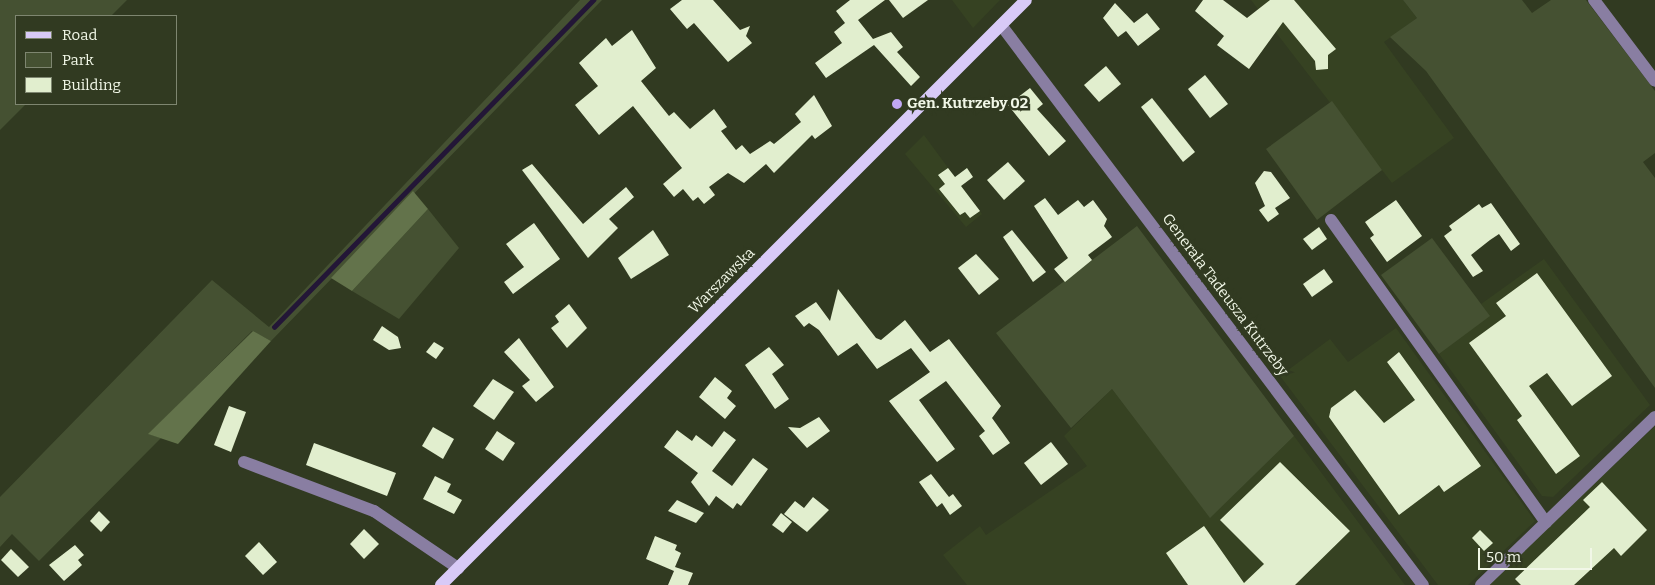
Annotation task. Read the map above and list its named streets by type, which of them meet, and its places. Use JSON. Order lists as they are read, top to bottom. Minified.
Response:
{"streets":{"main road":["Warszawska"],"street":["Generała Tadeusza Kutrzeby"]},"crossings":[["Warszawska","Generała Tadeusza Kutrzeby"]],"places":["Gen. Kutrzeby 02"],"legend":["Road","Park","Building"],"scale_bar":"50 m"}
